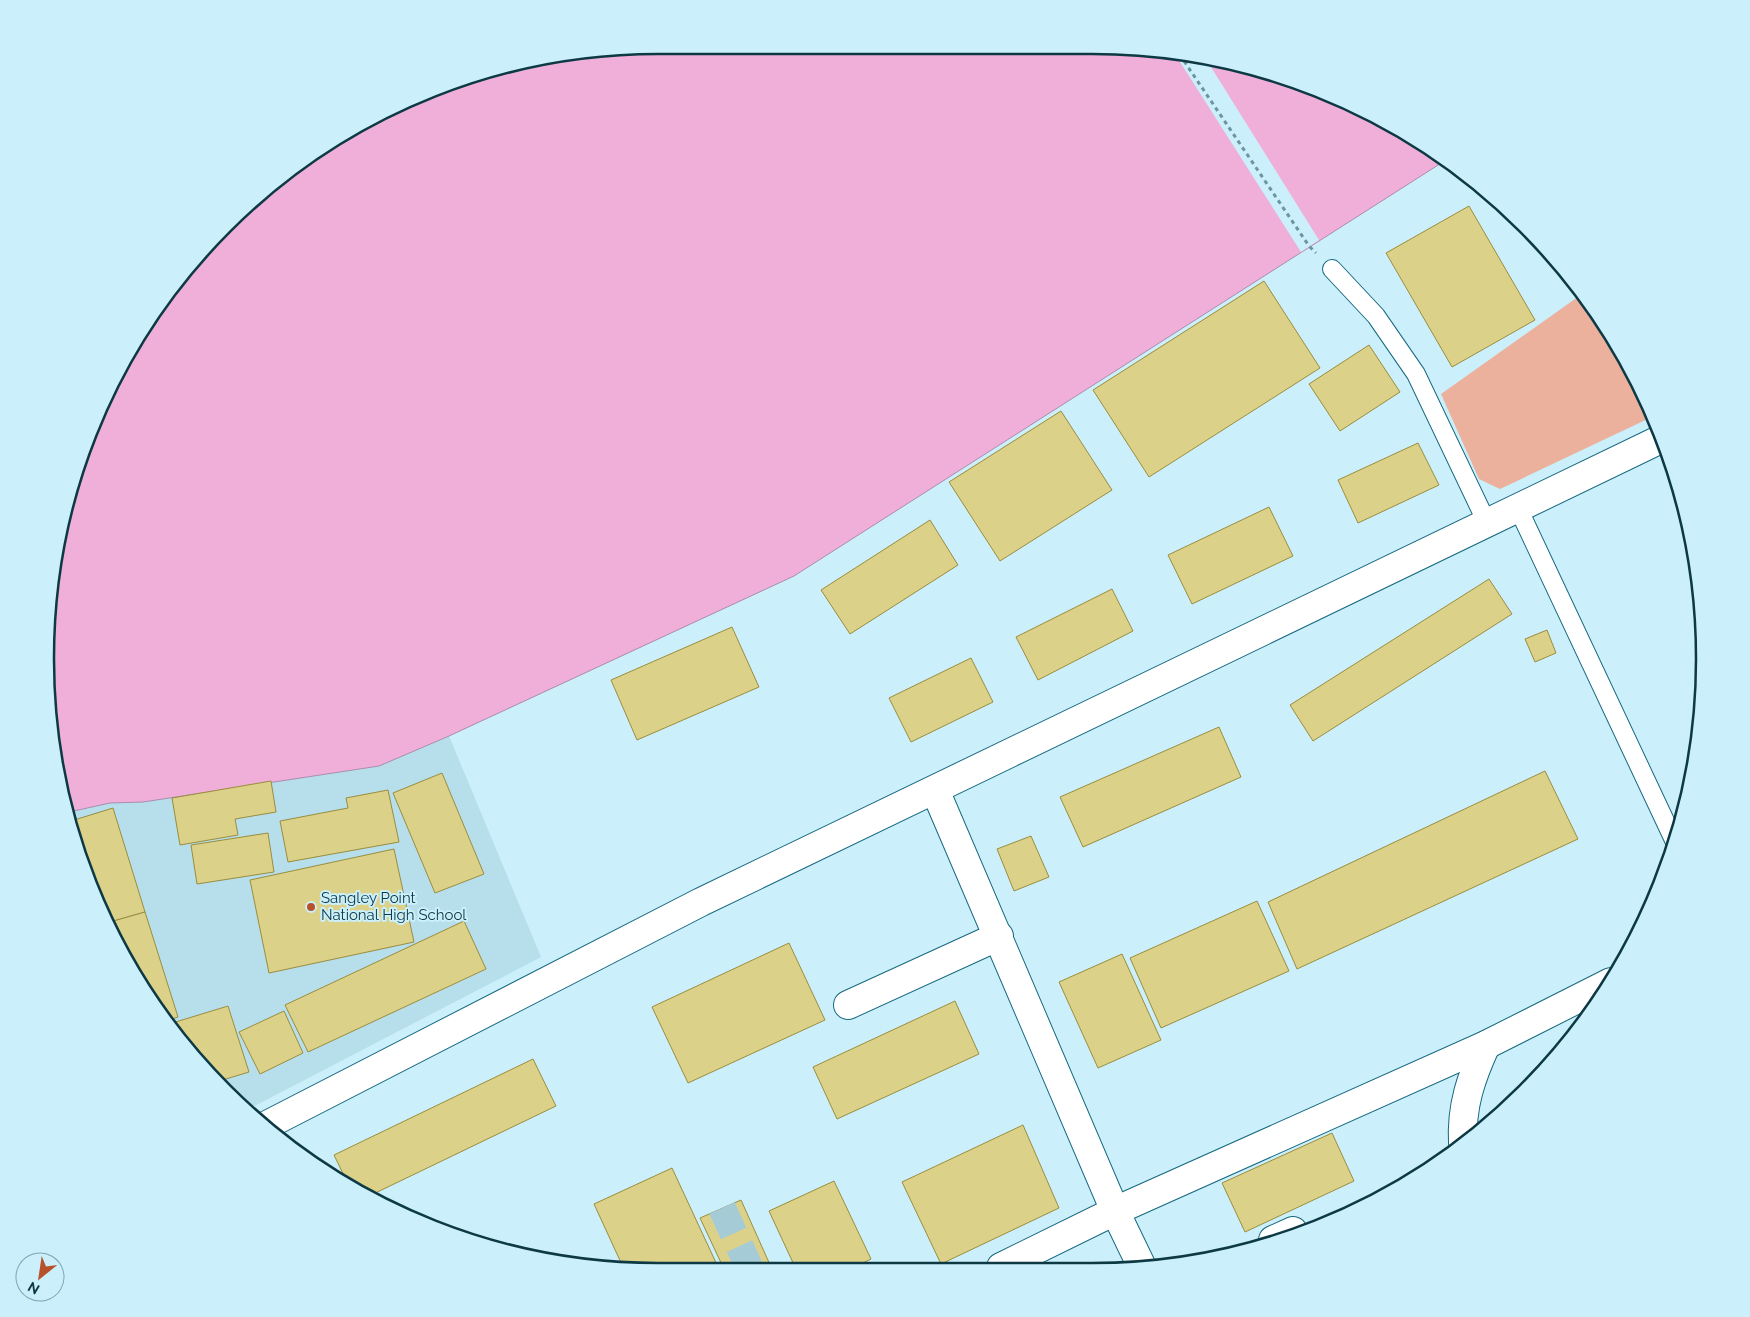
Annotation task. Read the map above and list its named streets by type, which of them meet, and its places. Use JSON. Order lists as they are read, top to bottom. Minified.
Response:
{"places":["Sangley Point National High School"],"north":"bottom left"}
